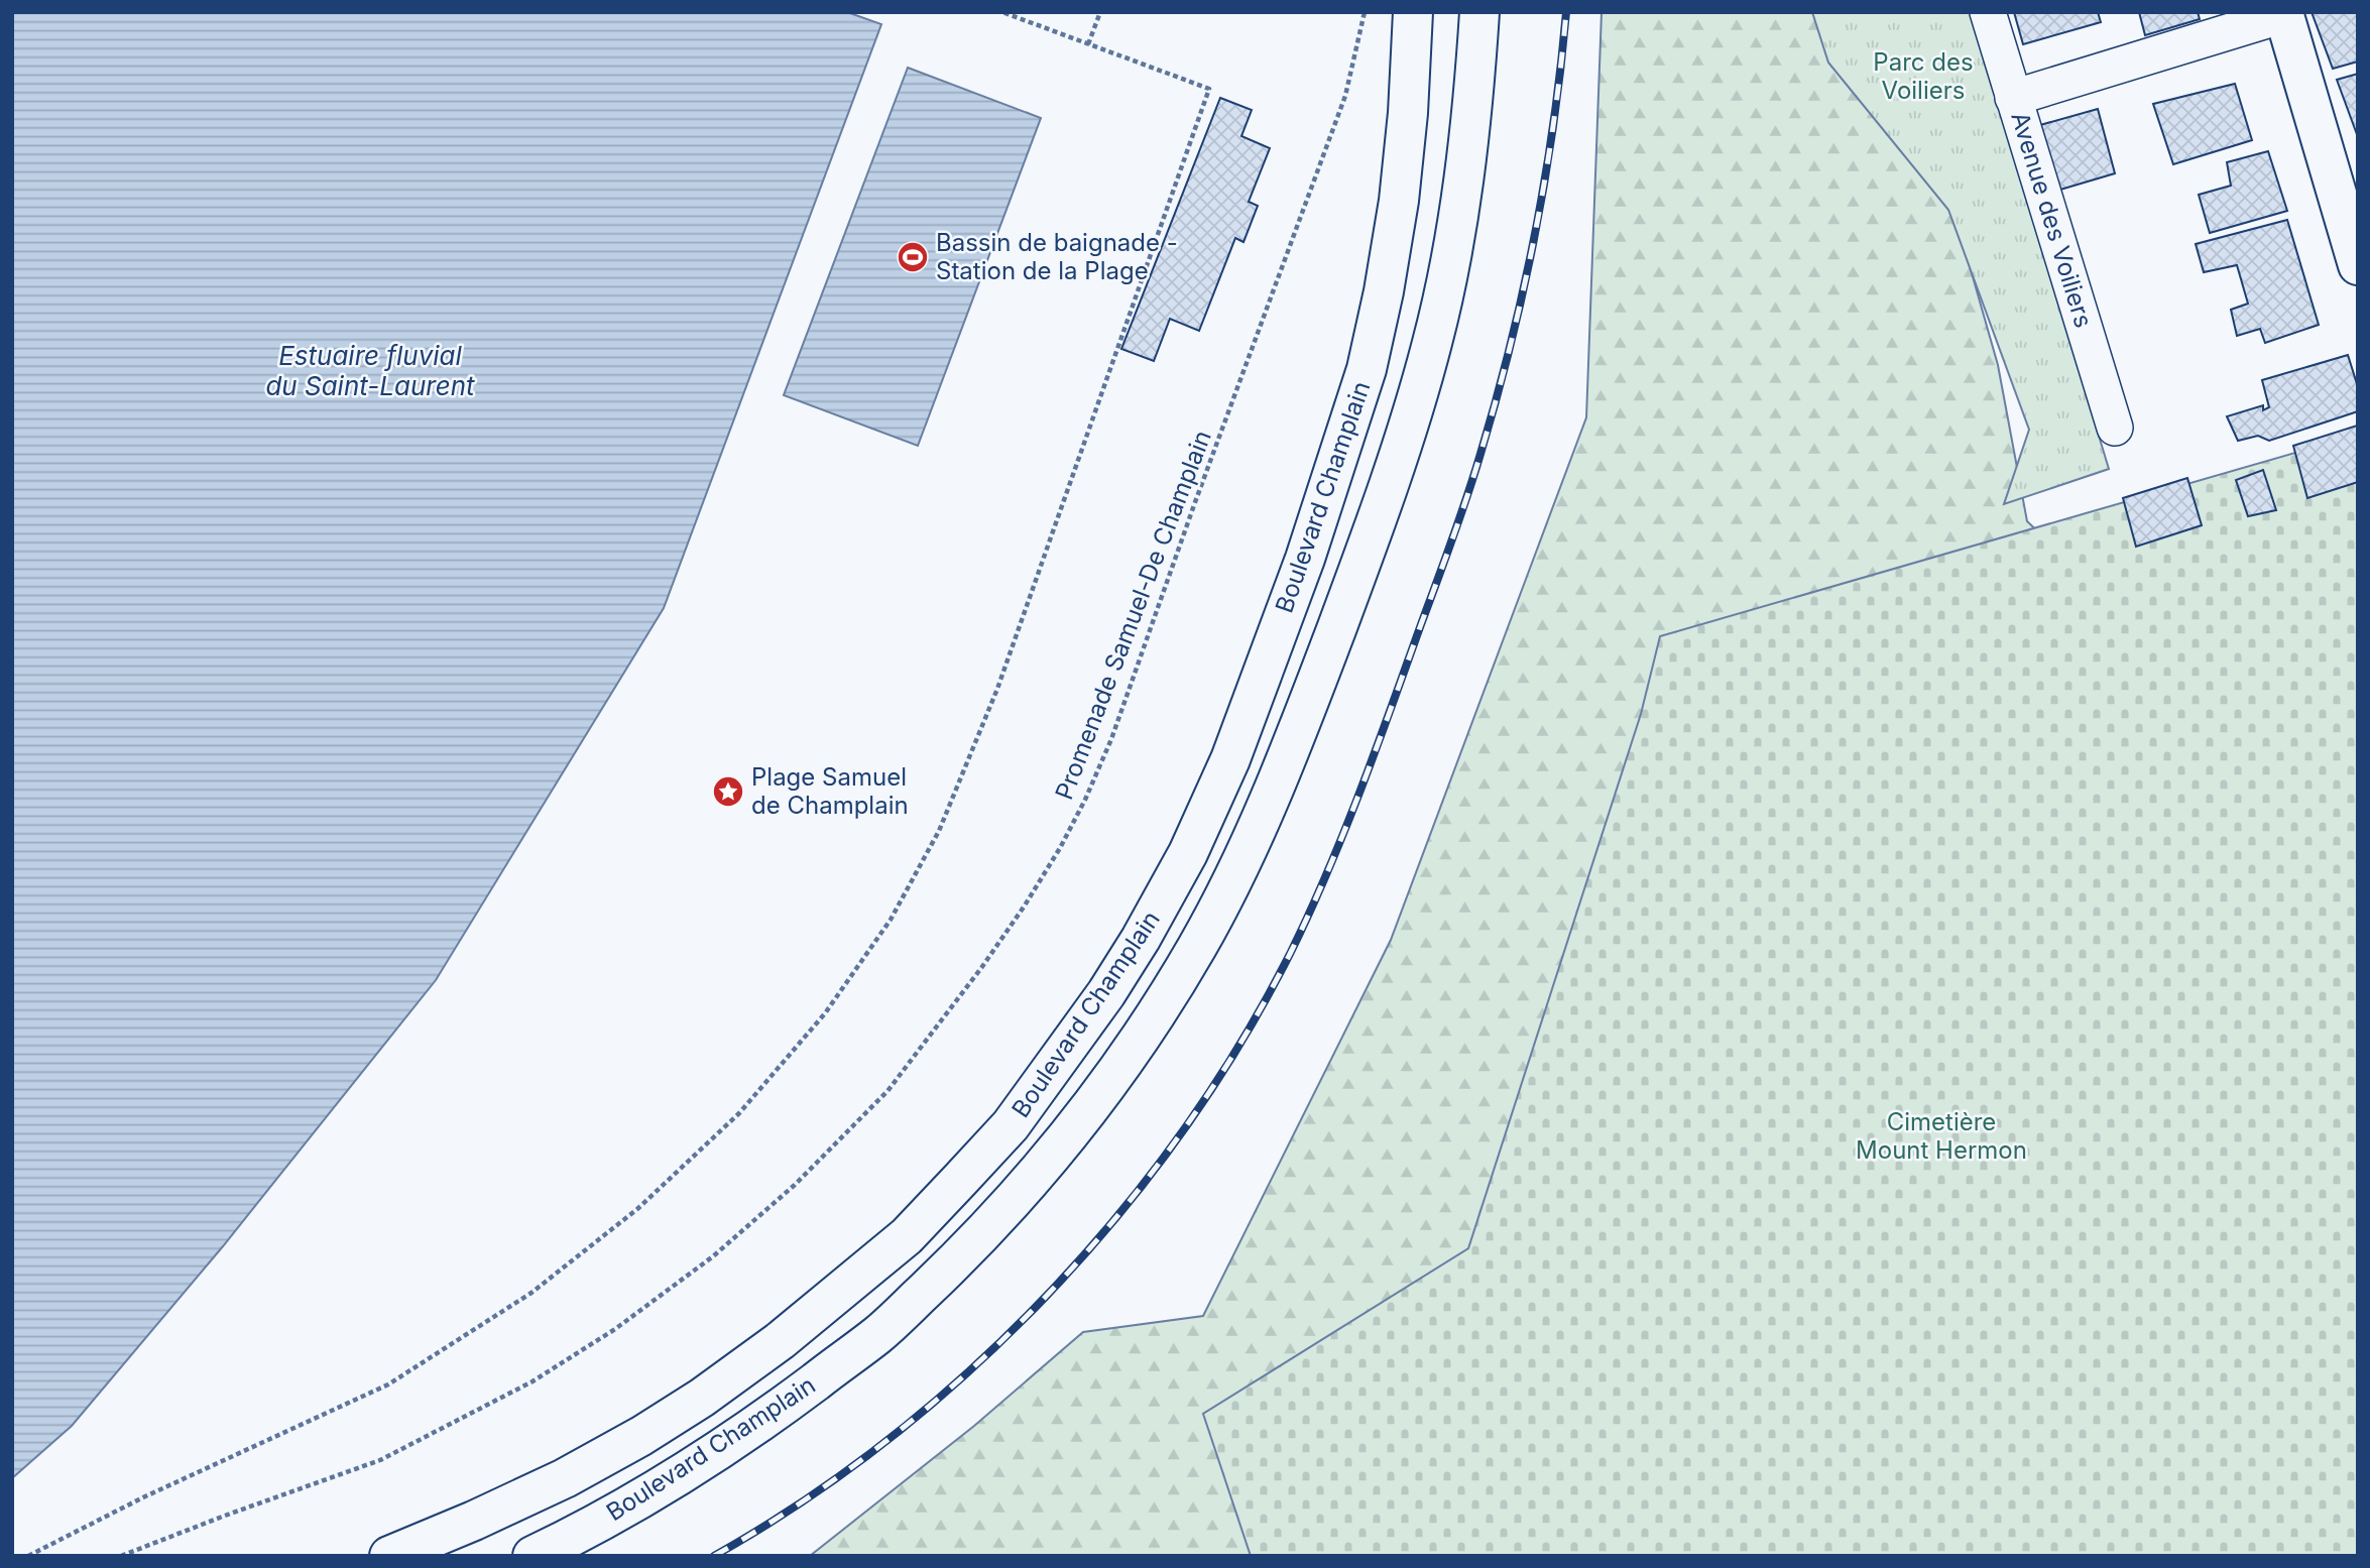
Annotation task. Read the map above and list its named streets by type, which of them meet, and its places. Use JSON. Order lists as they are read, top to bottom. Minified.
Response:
{"streets":{"main road":["Boulevard Champlain"],"street":["Avenue des Voiliers"],"path":["Promenade Samuel-De Champlain"]},"water":["Estuaire fluvial du Saint-Laurent"],"parks":["Parc des Voiliers","Cimetière Mount Hermon"],"places":{"sports":["Bassin de baignade - Station de la Plage"],"place":["Plage Samuel de Champlain"]}}
